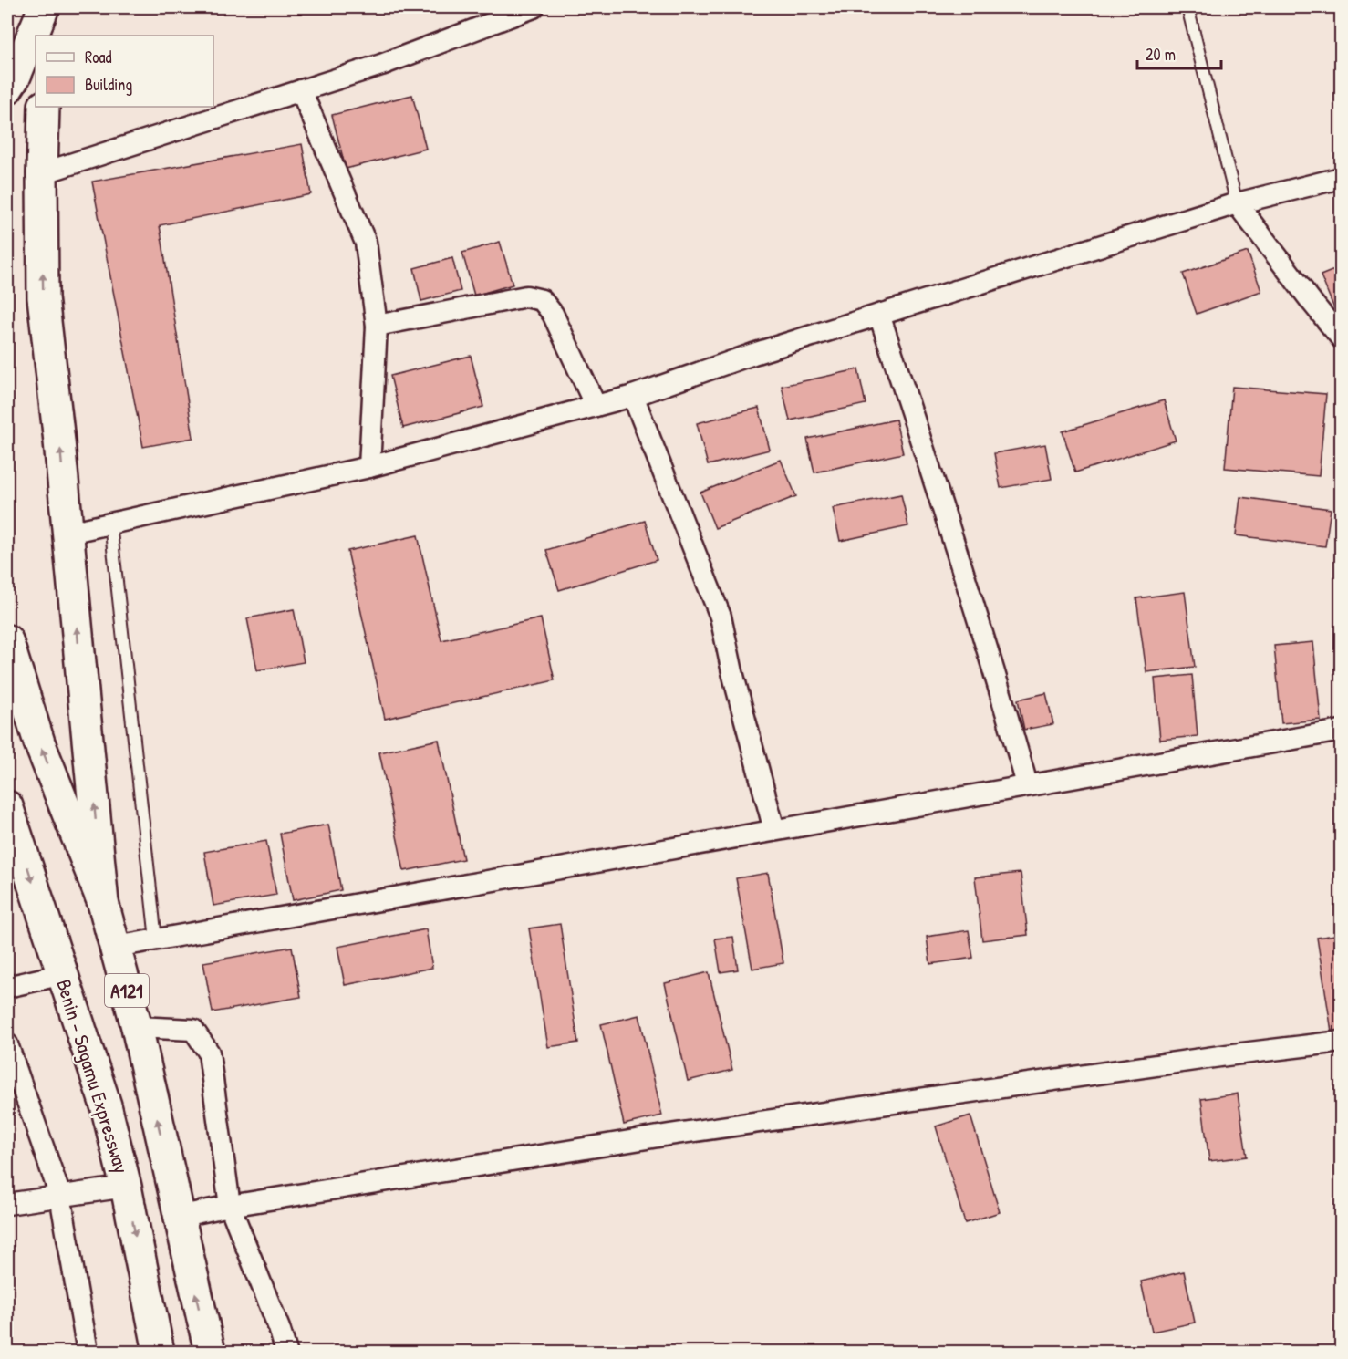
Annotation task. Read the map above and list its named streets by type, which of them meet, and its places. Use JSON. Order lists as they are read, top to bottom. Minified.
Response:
{"streets":{"highway":["A121","Benin - Sagamu Expressway"]},"legend":["Road","Building"],"scale_bar":"20 m"}
